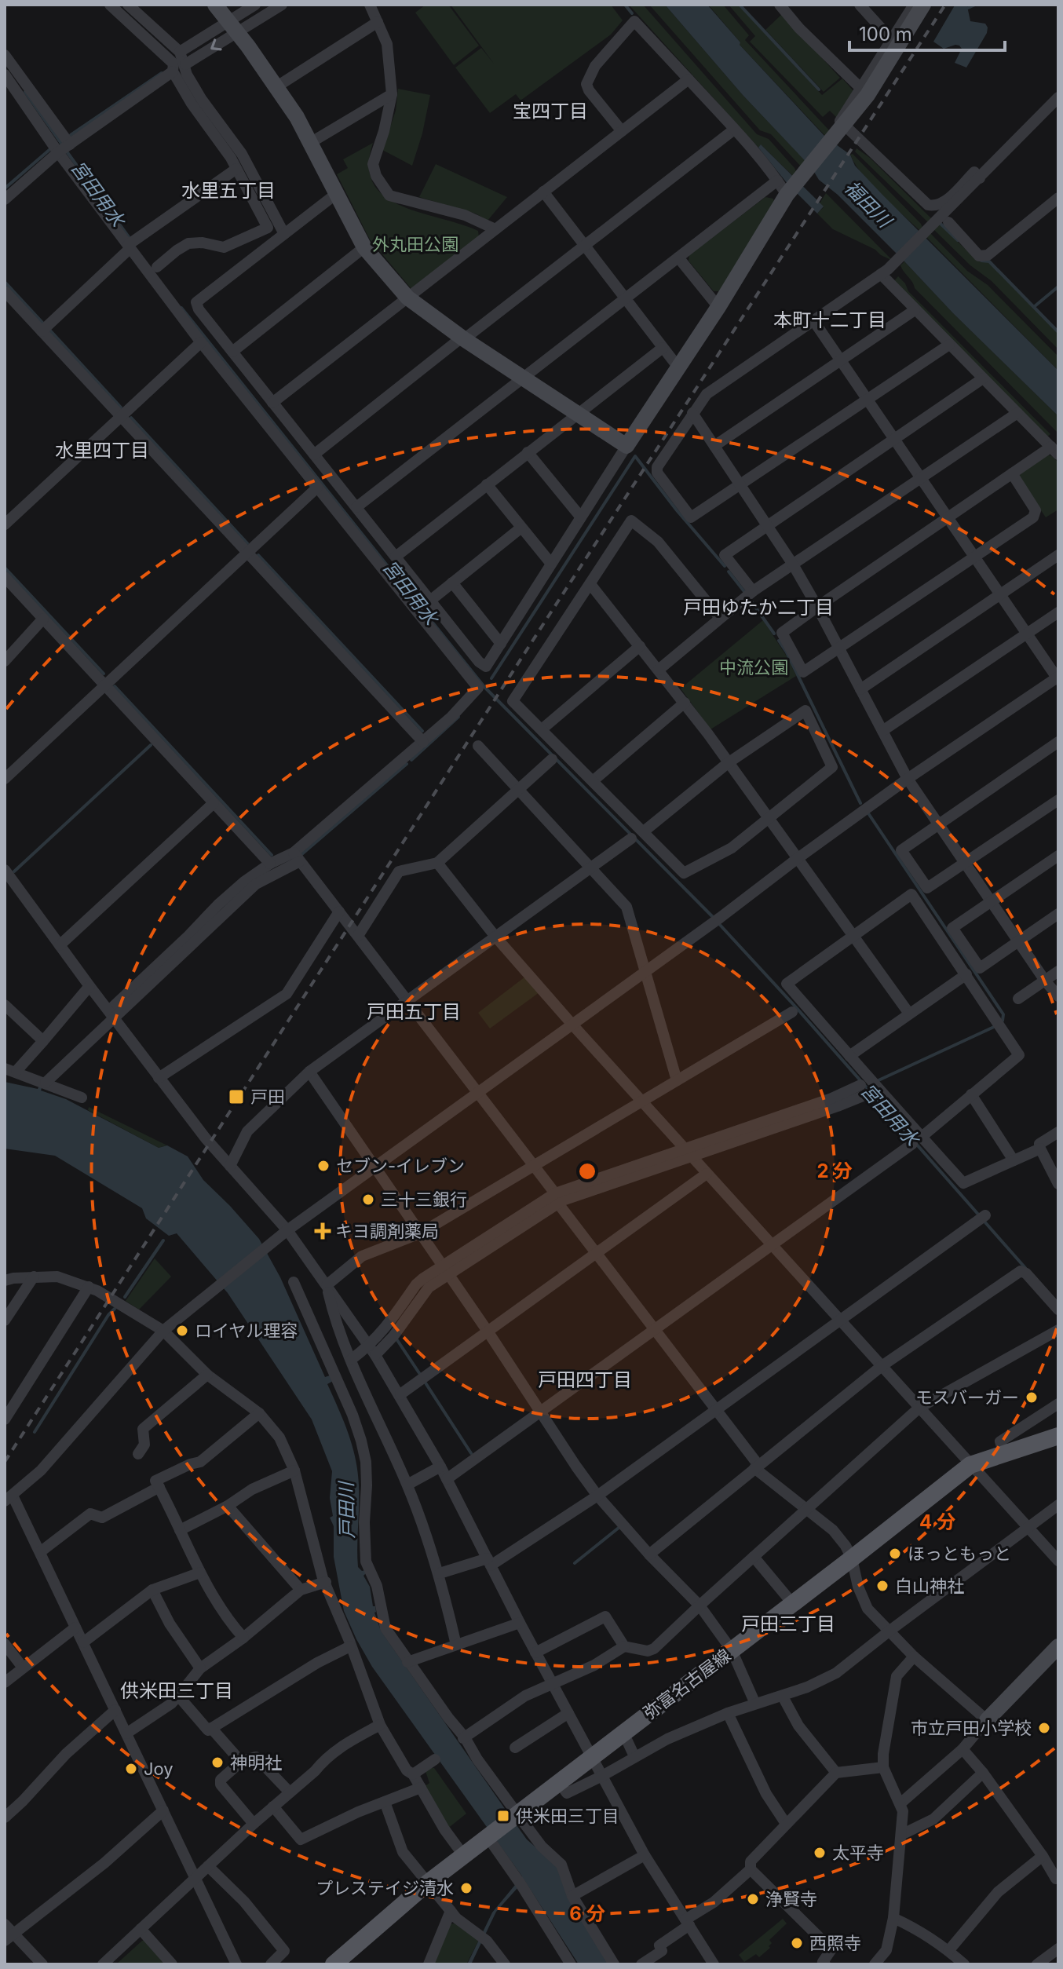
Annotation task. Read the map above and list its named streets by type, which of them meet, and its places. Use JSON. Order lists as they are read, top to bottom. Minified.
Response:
{"streets":{"main road":["弥富名古屋線"]},"districts":["宝四丁目","水里五丁目","本町十二丁目","水里四丁目","戸田ゆたか二丁目","戸田五丁目","戸田四丁目","戸田三丁目","供米田三丁目"],"water":["宮田用水","福田川","戸田川"],"parks":["外丸田公園","中流公園"],"places":{"transit":["戸田","供米田三丁目"],"other":["セブン-イレブン","三十三銀行","ロイヤル理容","モスバーガー","ほっともっと","白山神社","市立戸田小学校","神明社","Joy","太平寺","プレステイジ清水","浄賢寺","西照寺"],"health":["キヨ調剤薬局"]},"scale_bar":"100 m","rings":["2 分","4 分","6 分"]}
